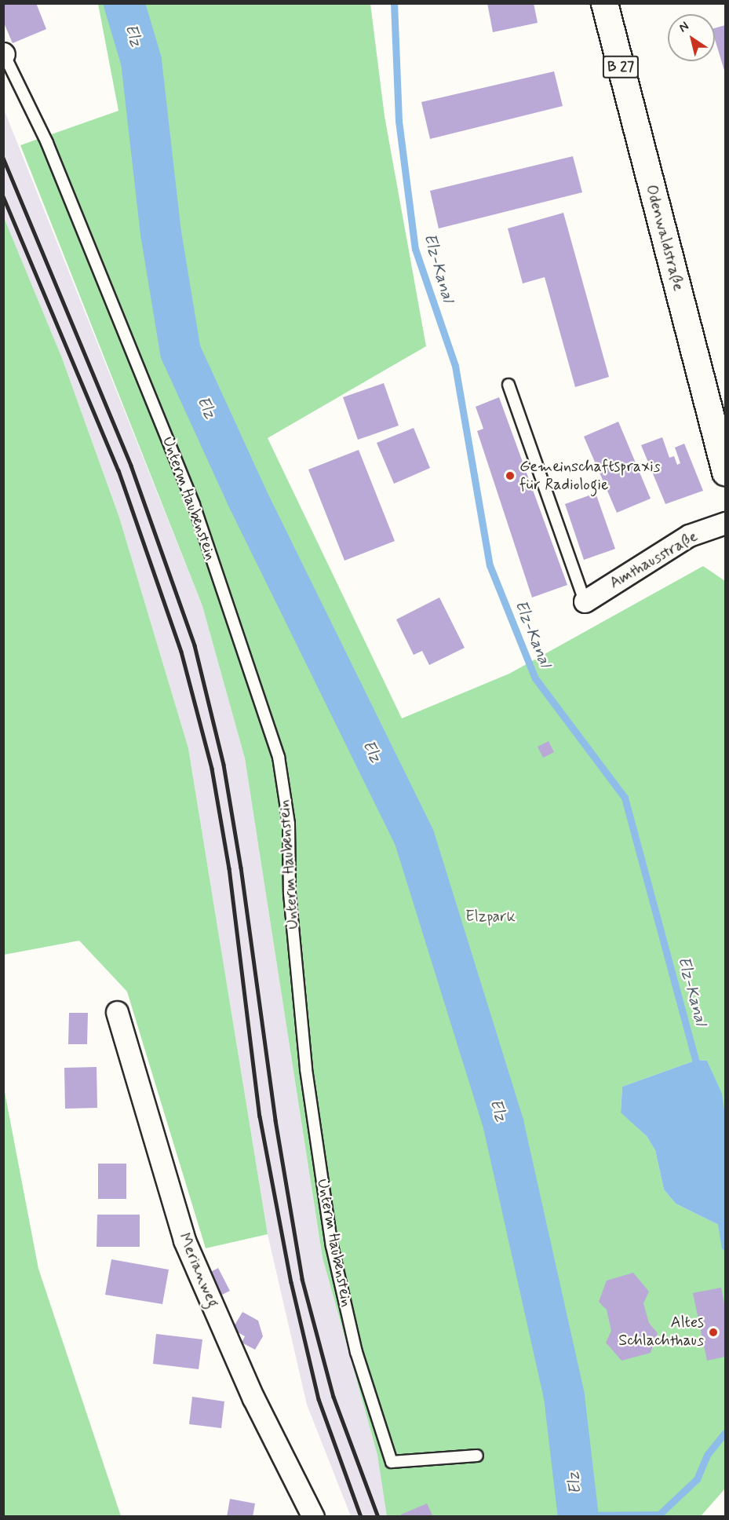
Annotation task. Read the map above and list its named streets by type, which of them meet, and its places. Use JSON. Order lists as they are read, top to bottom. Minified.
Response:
{"streets":{"main road":["B 27","Odenwaldstraße"],"street":["Amthausstraße","Merianweg"],"lane":["Unterm Haubenstein"]},"water":["Elz","Elz-Kanal"],"parks":["Elzpark"],"places":["Gemeinschaftspraxis für Radiologie","Altes Schlachthaus"],"north":"top left"}
